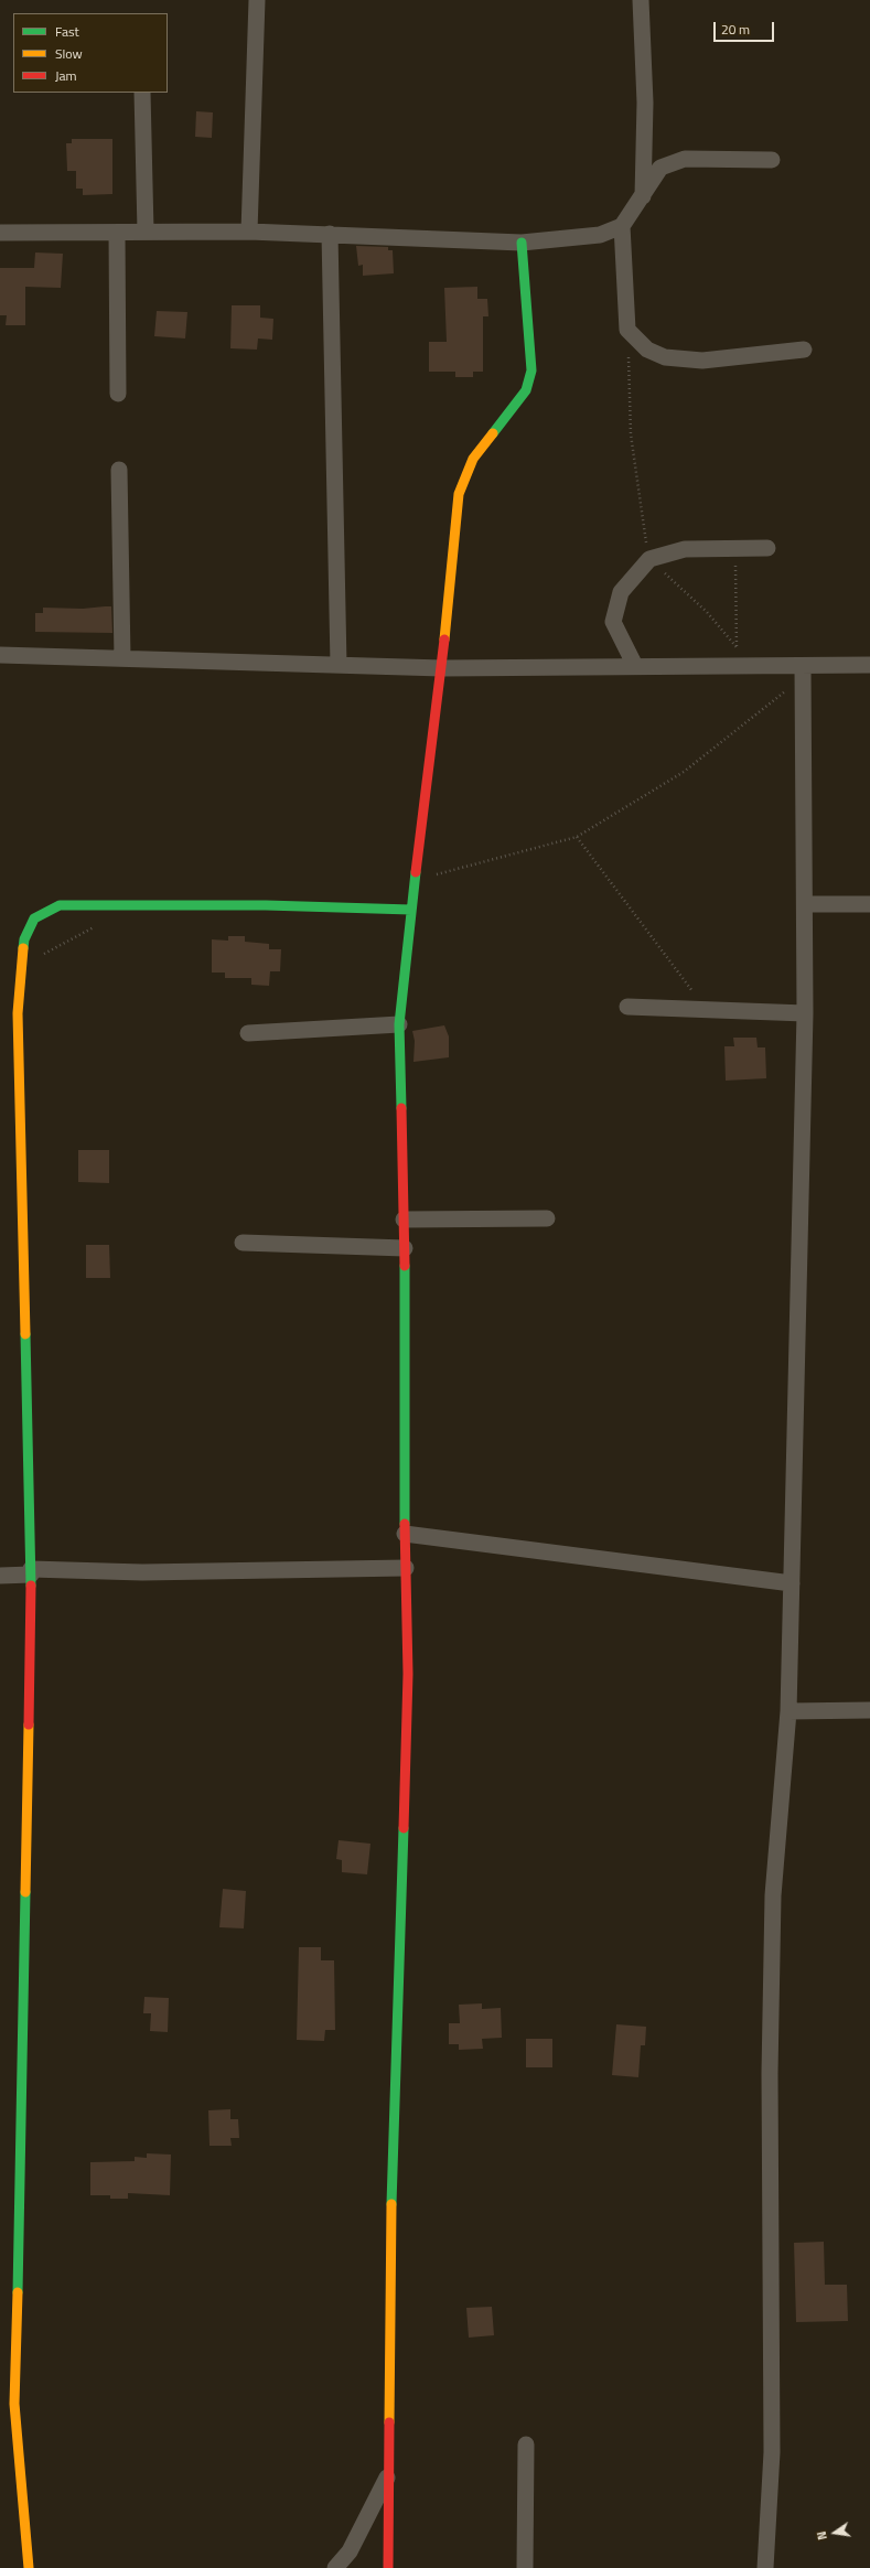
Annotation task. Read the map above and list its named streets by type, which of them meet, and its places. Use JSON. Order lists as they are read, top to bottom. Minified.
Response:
{"legend":["Fast","Slow","Jam"],"scale_bar":"20 m","north":"left"}
